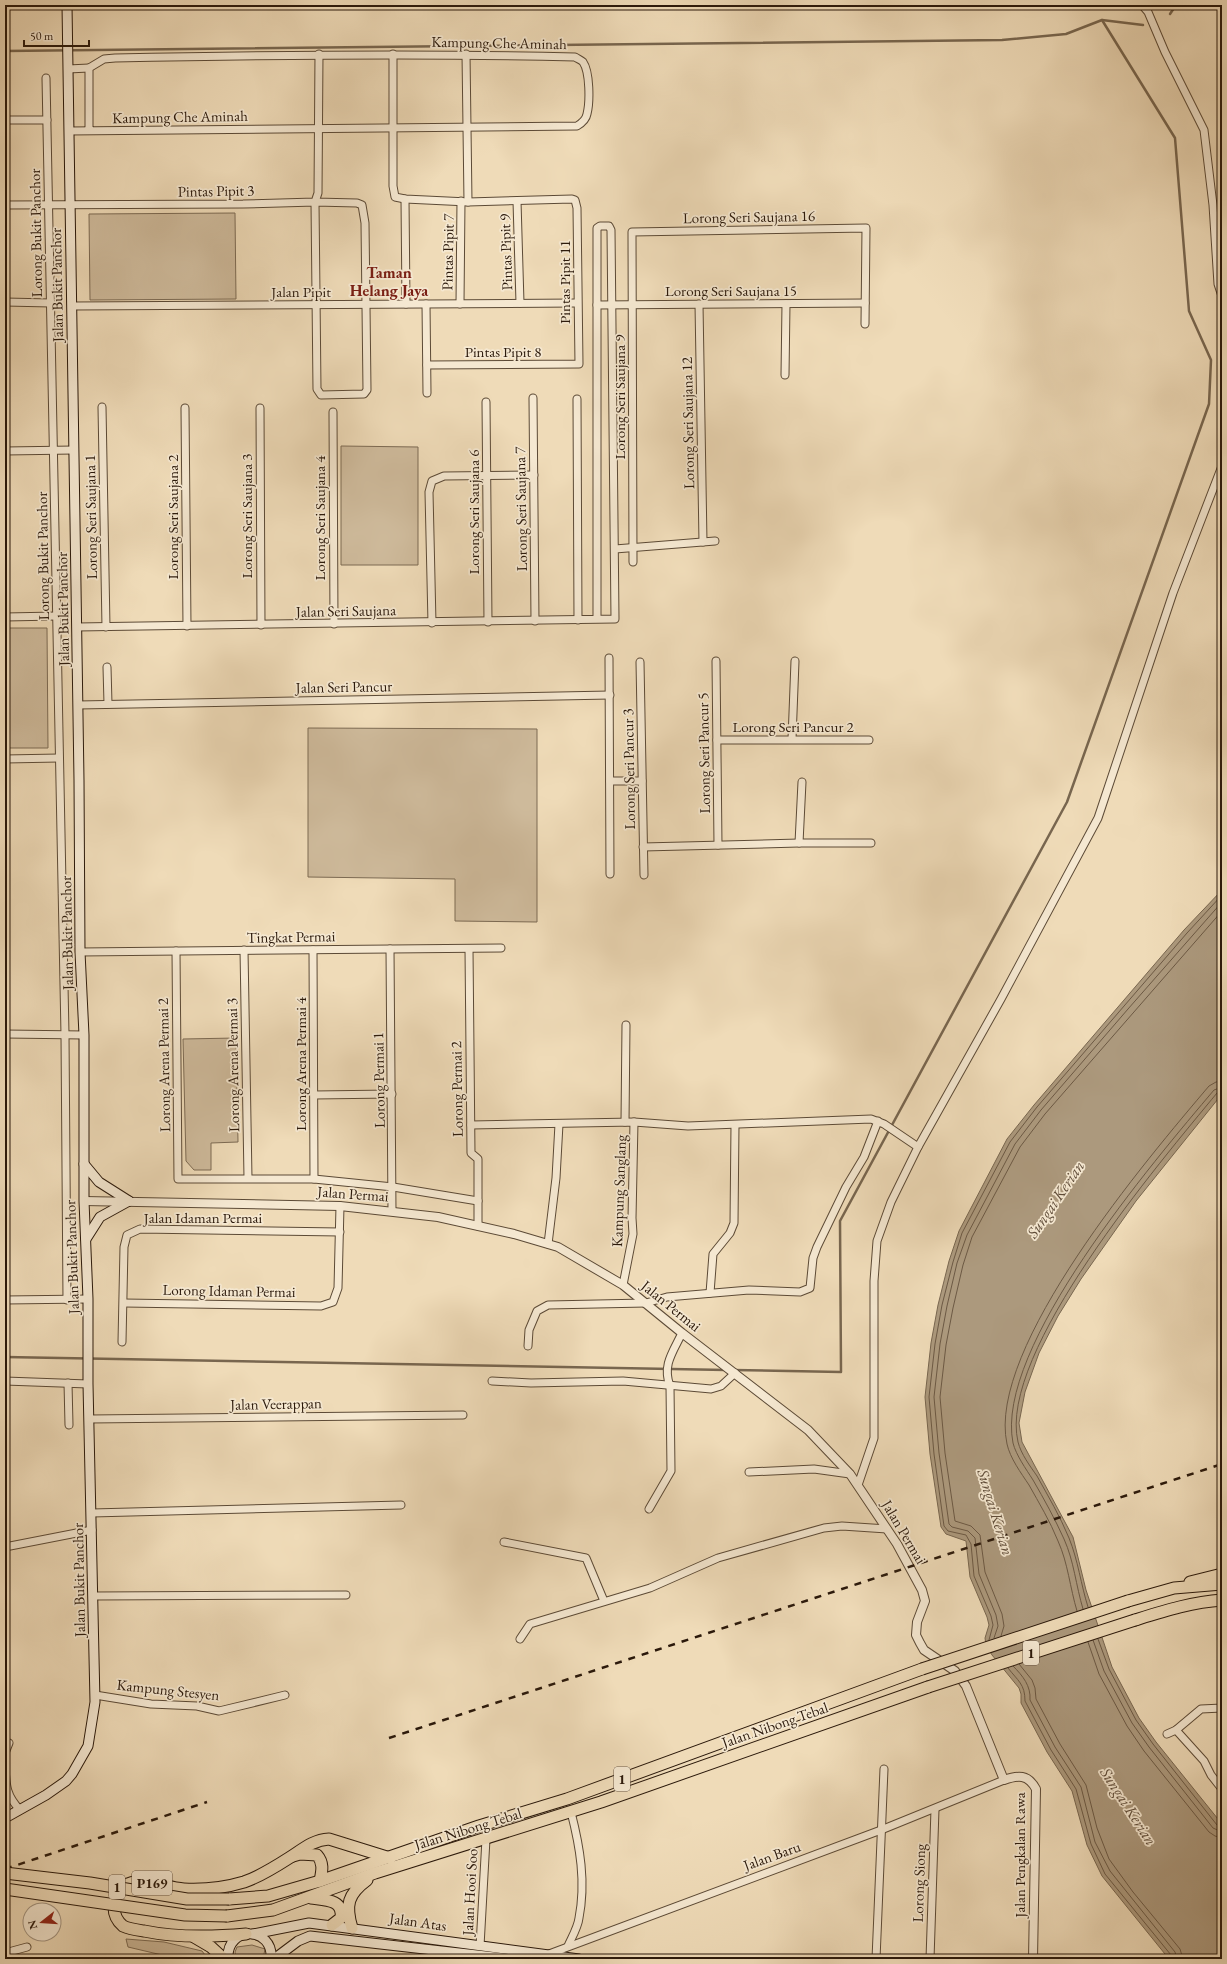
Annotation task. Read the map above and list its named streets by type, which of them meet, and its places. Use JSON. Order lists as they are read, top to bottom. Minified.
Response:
{"streets":{"highway":["1","Jalan Nibong Tebal","P169","Jalan Atas"],"main road":["Jalan Bukit Panchor"],"street":["Kampung Che Aminah","Pintas Pipit 3","Lorong Seri Saujana 16","Lorong Bukit Panchor","Pintas Pipit 7","Pintas Pipit 9","Pintas Pipit 11","Lorong Seri Saujana 15","Jalan Pipit","Pintas Pipit 8","Lorong Seri Saujana 9","Lorong Seri Saujana 12","Lorong Seri Saujana 7","Lorong Seri Saujana 6","Lorong Seri Saujana 3","Lorong Seri Saujana 1","Lorong Seri Saujana 2","Lorong Seri Saujana 4","Jalan Seri Saujana","Jalan Seri Pancur","Lorong Seri Pancur 2","Lorong Seri Pancur 5","Lorong Seri Pancur 3","Tingkat Permai","Lorong Arena Permai 4","Lorong Arena Permai 2","Lorong Arena Permai 3","Lorong Permai 1","Lorong Permai 2","Kampung Sanglang","Jalan Permai","Jalan Idaman Permai","Lorong Idaman Permai","Jalan Veerappan","Kampung Stesyen","Jalan Pengkalan Rawa","Jalan Baru","Lorong Siong","Jalan Hooi Soo"]},"crossings":[["Kampung Che Aminah","Pintas Pipit 7"],["Kampung Che Aminah","Jalan Bukit Panchor"],["Pintas Pipit 3","Lorong Bukit Panchor"],["Pintas Pipit 3","Jalan Bukit Panchor"],["Pintas Pipit 3","Jalan Pipit"],["Lorong Seri Saujana 16","Lorong Seri Saujana 15"],["Lorong Seri Saujana 16","Lorong Seri Saujana 9"],["Lorong Bukit Panchor","Jalan Bukit Panchor"],["Pintas Pipit 7","Jalan Pipit"],["Pintas Pipit 9","Pintas Pipit 11"],["Pintas Pipit 9","Jalan Pipit"],["Pintas Pipit 11","Jalan Pipit"],["Pintas Pipit 11","Pintas Pipit 8"],["Jalan Bukit Panchor","Jalan Pipit"],["Jalan Bukit Panchor","Jalan Seri Saujana"],["Jalan Bukit Panchor","Jalan Seri Pancur"],["Jalan Bukit Panchor","Tingkat Permai"],["Jalan Bukit Panchor","Jalan Permai"],["Jalan Bukit Panchor","Jalan Veerappan"],["Jalan Bukit Panchor","Kampung Stesyen"],["Lorong Seri Saujana 15","Lorong Seri Saujana 9"],["Lorong Seri Saujana 15","Lorong Seri Saujana 12"],["Lorong Seri Saujana 7","Jalan Seri Saujana"],["Lorong Seri Saujana 6","Jalan Seri Saujana"],["Lorong Seri Saujana 3","Jalan Seri Saujana"],["Lorong Seri Saujana 1","Jalan Seri Saujana"],["Lorong Seri Saujana 2","Jalan Seri Saujana"],["Lorong Seri Saujana 4","Jalan Seri Saujana"],["Lorong Seri Pancur 2","Lorong Seri Pancur 5"],["Tingkat Permai","Lorong Arena Permai 4"],["Tingkat Permai","Lorong Arena Permai 2"],["Tingkat Permai","Lorong Arena Permai 3"],["Tingkat Permai","Lorong Permai 1"],["Tingkat Permai","Lorong Permai 2"],["Lorong Arena Permai 2","Lorong Arena Permai 3"],["Lorong Permai 1","Jalan Permai"],["Lorong Permai 2","Jalan Permai"],["Kampung Sanglang","Jalan Permai"],["Jalan Permai","Jalan Pengkalan Rawa"],["Jalan Permai","Jalan Baru"],["Jalan Idaman Permai","Lorong Idaman Permai"],["1","Jalan Nibong Tebal"],["Jalan Nibong Tebal","P169"],["Jalan Nibong Tebal","Jalan Hooi Soo"],["Jalan Pengkalan Rawa","Jalan Baru"],["Jalan Baru","Lorong Siong"],["Jalan Baru","Jalan Atas"],["P169","Jalan Atas"],["Jalan Hooi Soo","Jalan Atas"]],"districts":["Taman Helang Jaya"],"water":["Sungai Kerian"],"scale_bar":"50 m","north":"left"}
